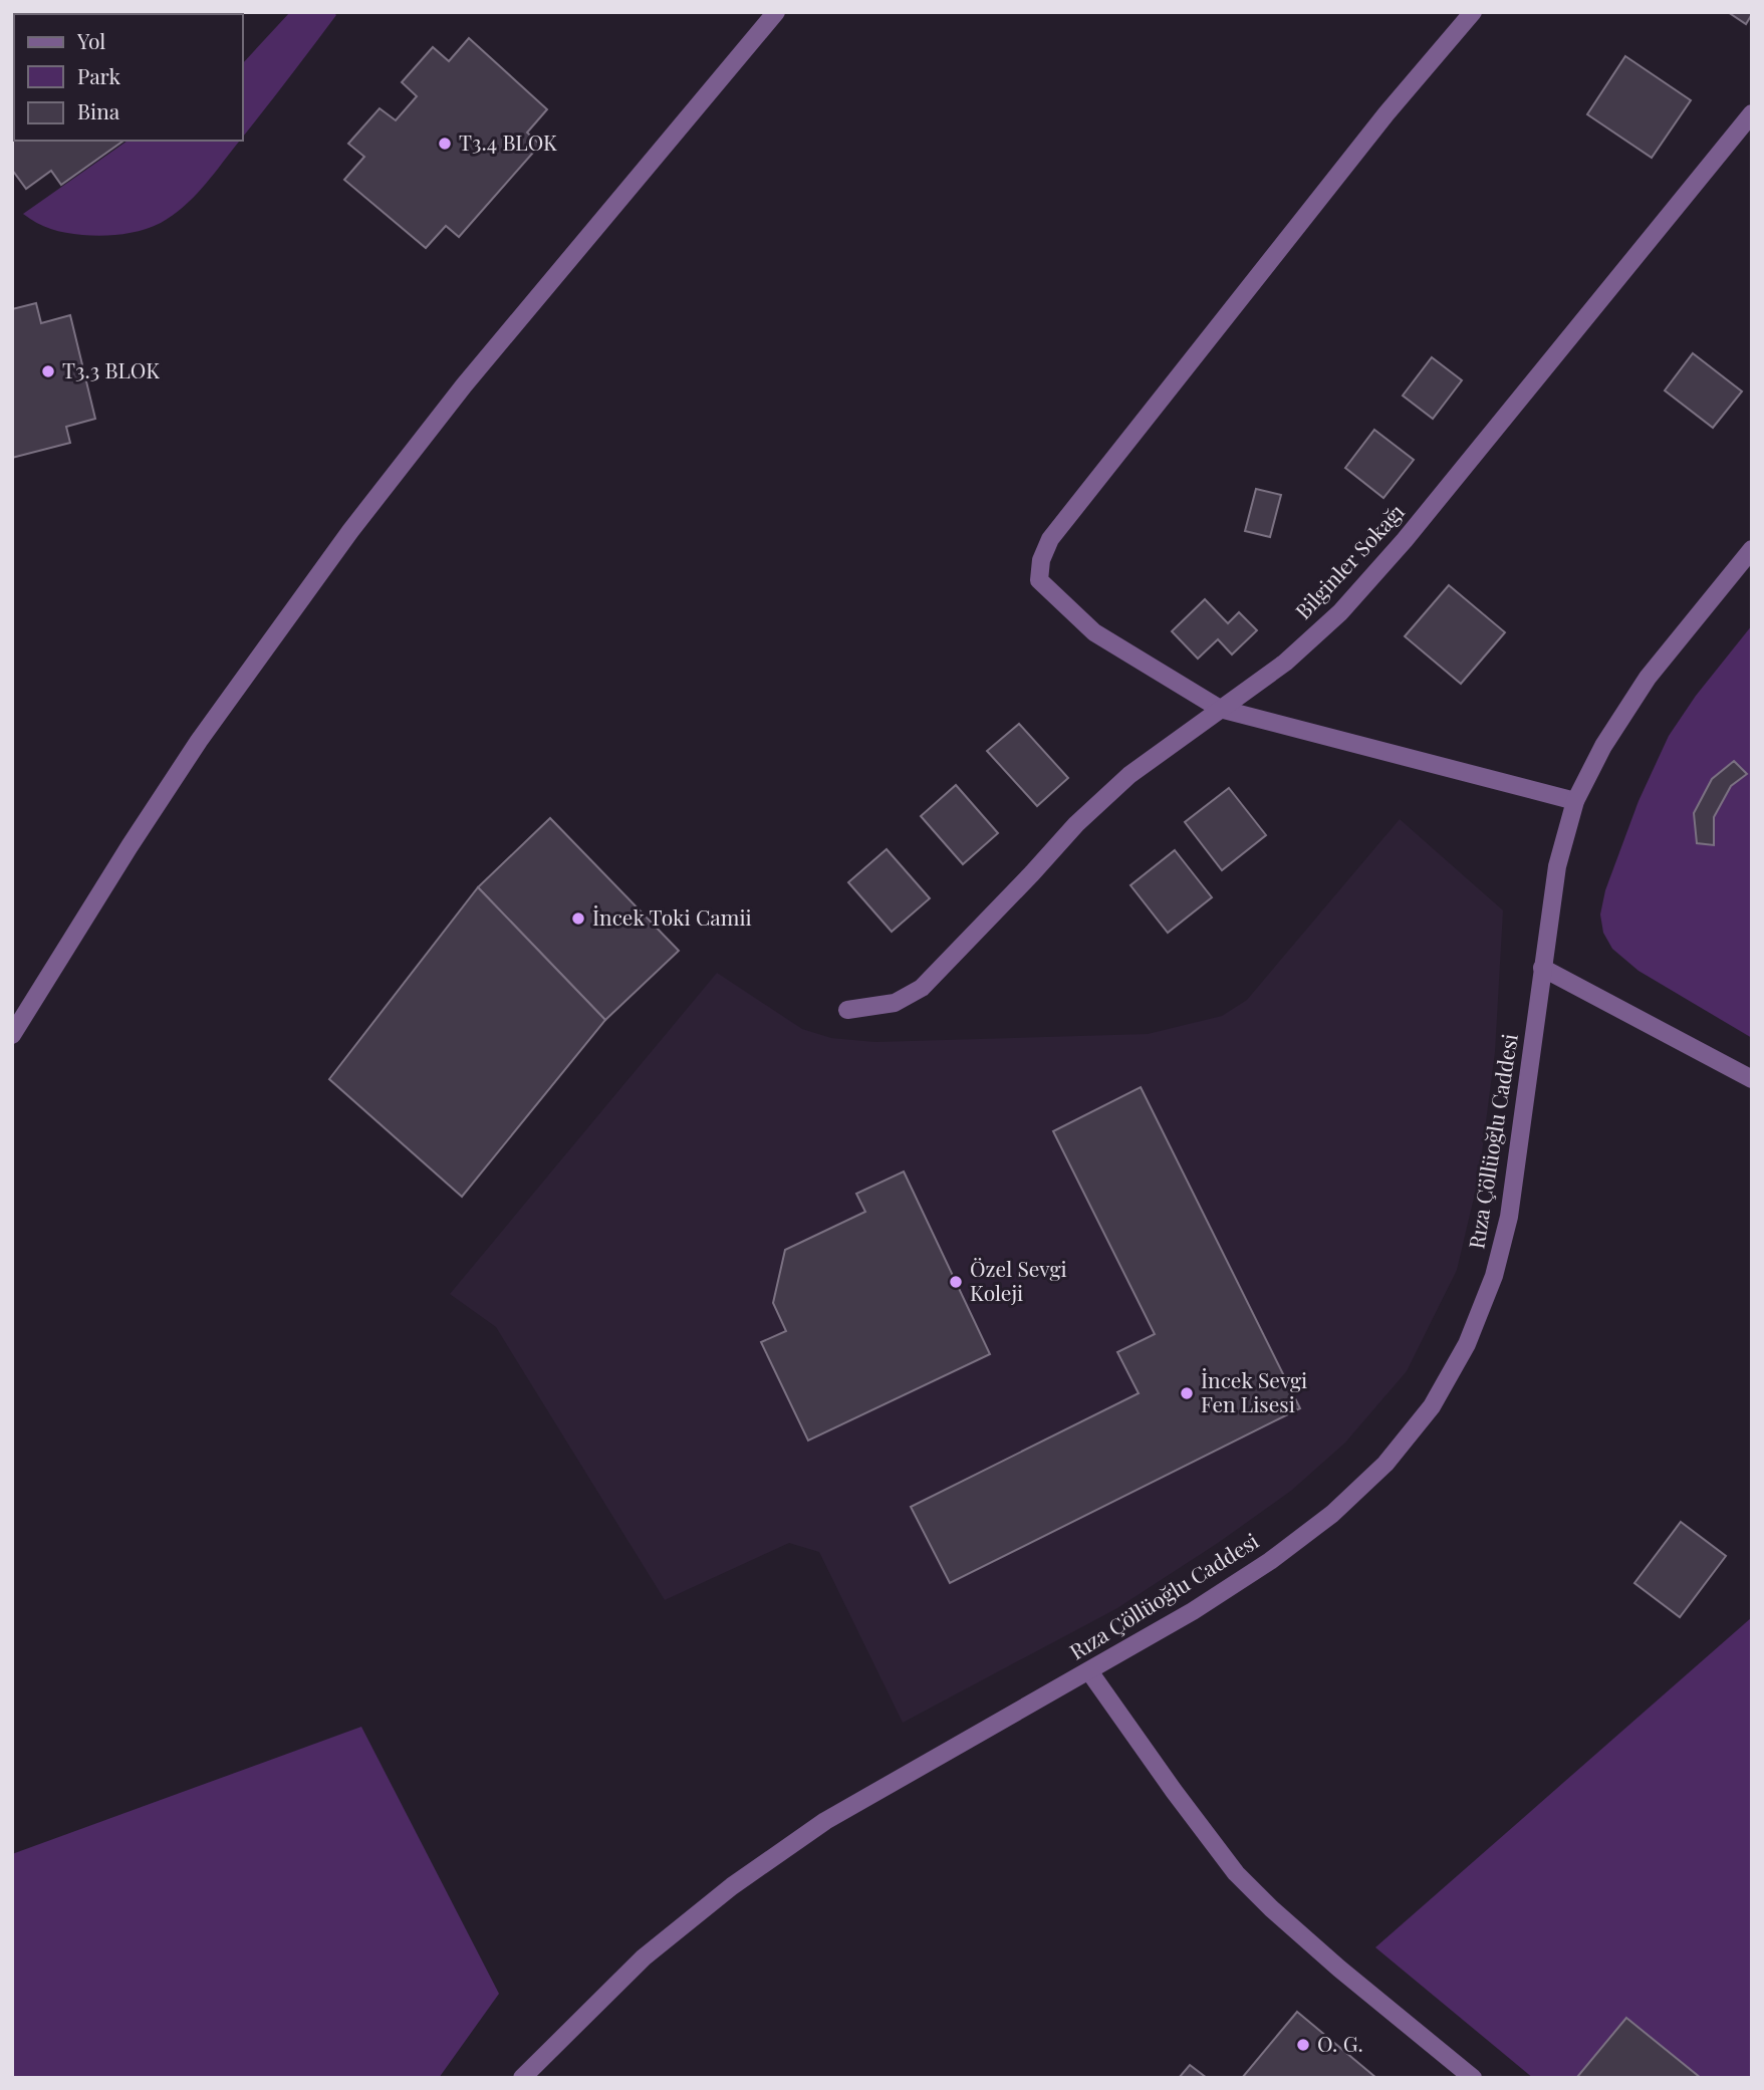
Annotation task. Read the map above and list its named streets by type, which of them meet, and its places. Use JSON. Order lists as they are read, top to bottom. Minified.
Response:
{"streets":{"street":["Bilginler Sokağı","Rıza Çöllüoğlu Caddesi"]},"places":["T3.4 BLOK","T3.3 BLOK","İncek Toki Camii","Özel Sevgi Koleji","İncek Sevgi Fen Lisesi","O. G."],"legend":["Yol","Park","Bina"]}
